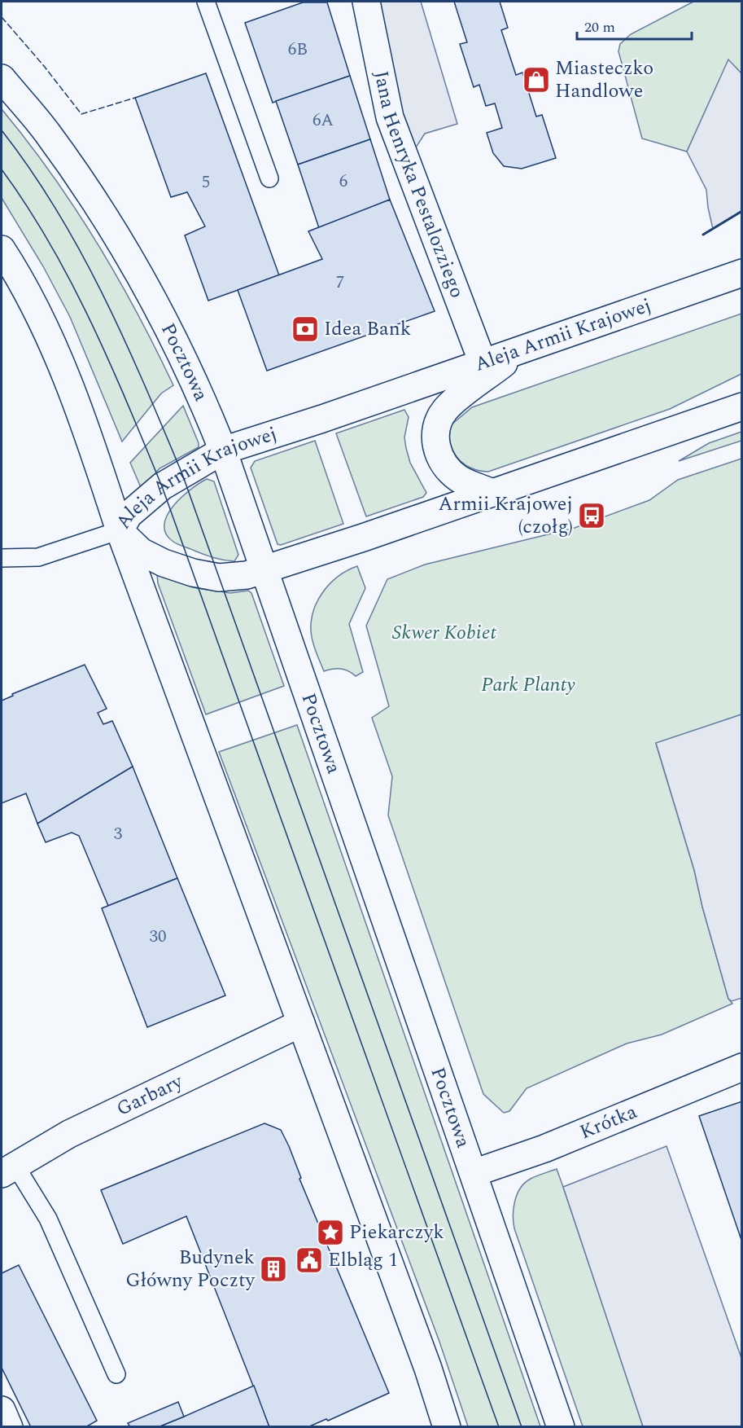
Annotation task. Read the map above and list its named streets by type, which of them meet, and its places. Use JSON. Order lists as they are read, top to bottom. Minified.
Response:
{"streets":{"main road":["Jana Henryka Pestalozziego","Aleja Armii Krajowej","Pocztowa","Garbary","Krótka"]},"crossings":[["Jana Henryka Pestalozziego","Aleja Armii Krajowej"],["Aleja Armii Krajowej","Pocztowa"],["Pocztowa","Krótka"]],"parks":["Skwer Kobiet","Park Planty"],"places":{"shop":["Miasteczko Handlowe"],"bank":["Idea Bank"],"bus stop":["Armii Krajowej (czołg)"],"place":["Piekarczyk"],"public building":["Elbląg 1"],"building":["Budynek Główny Poczty"]},"house_numbers":["6B","6A","6","5","7","3","30"],"scale_bar":"20 m"}
